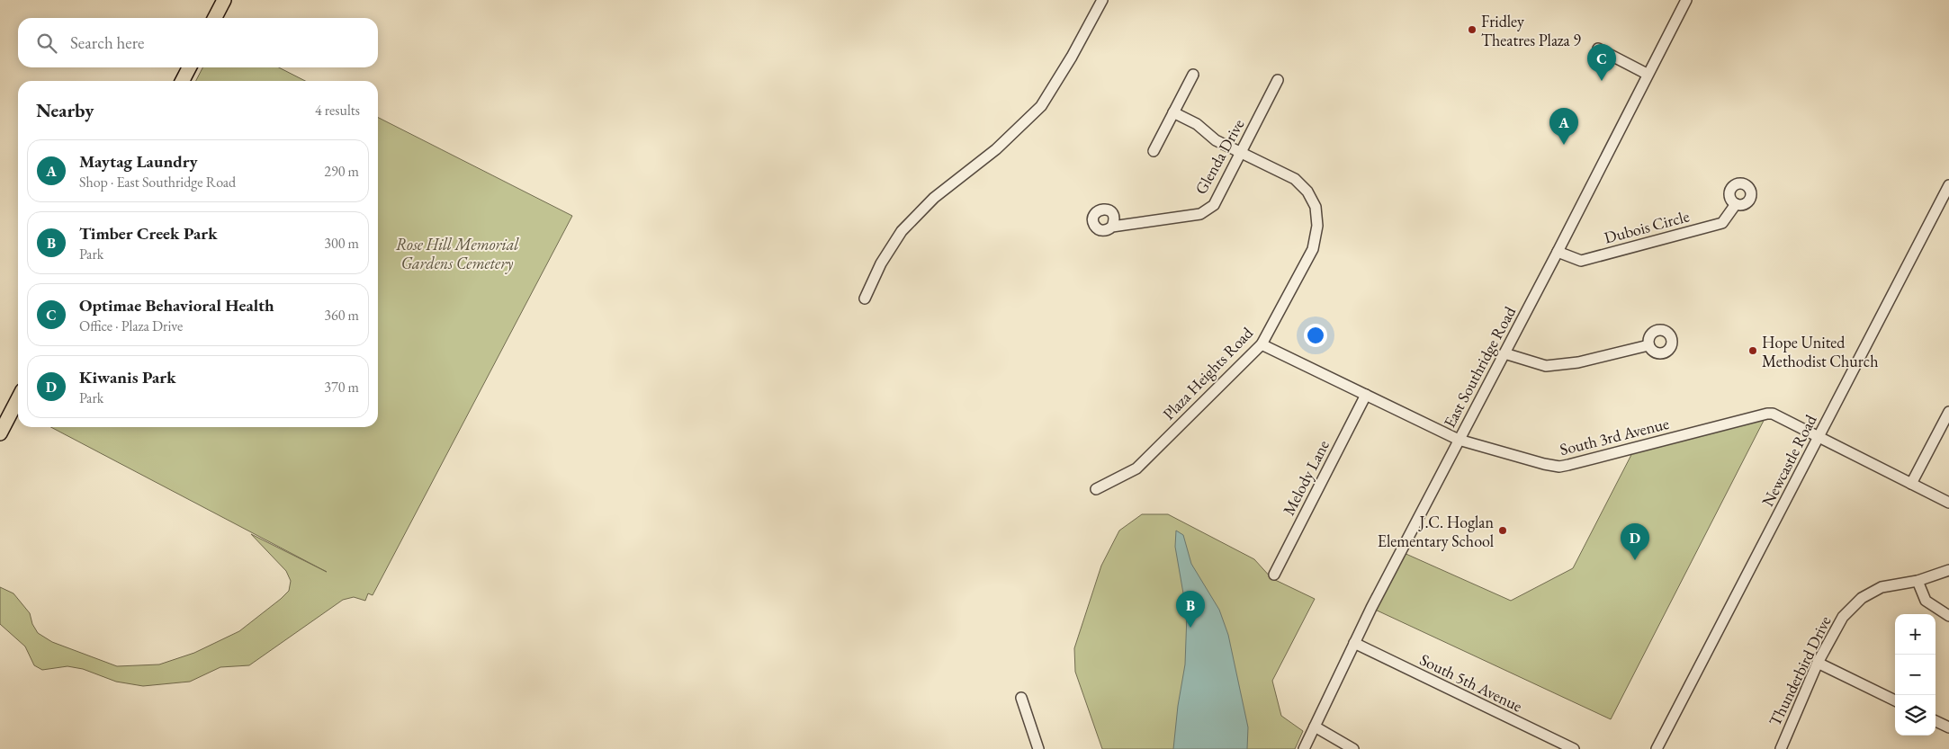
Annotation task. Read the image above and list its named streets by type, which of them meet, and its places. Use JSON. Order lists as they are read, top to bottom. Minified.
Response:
{"streets":{"street":["Glenda Drive","Dubois Circle","East Southridge Road","Plaza Heights Road","South 3rd Avenue","Newcastle Road","Melody Lane","Thunderbird Drive","South 5th Avenue"]},"crossings":[["Glenda Drive","Plaza Heights Road"],["Dubois Circle","East Southridge Road"],["East Southridge Road","South 3rd Avenue"],["East Southridge Road","South 5th Avenue"],["Plaza Heights Road","South 3rd Avenue"],["South 3rd Avenue","Newcastle Road"],["South 3rd Avenue","Melody Lane"]],"parks":["Rose Hill Memorial Gardens Cemetery"],"places":["Fridley Theatres Plaza 9","Hope United Methodist Church","J.C. Hoglan Elementary School"],"page":{"search":"Search here","pins":["C","A","D","B"],"heading":["Nearby","4 results"],"list":[{"mark":"A","name":"Maytag Laundry","note":"Shop · East Southridge Road","value":"290 m"},{"mark":"B","name":"Timber Creek Park","note":"Park","value":"300 m"},{"mark":"C","name":"Optimae Behavioral Health","note":"Office · Plaza Drive","value":"360 m"},{"mark":"D","name":"Kiwanis Park","note":"Park","value":"370 m"}],"map_buttons":["+","−"]}}
